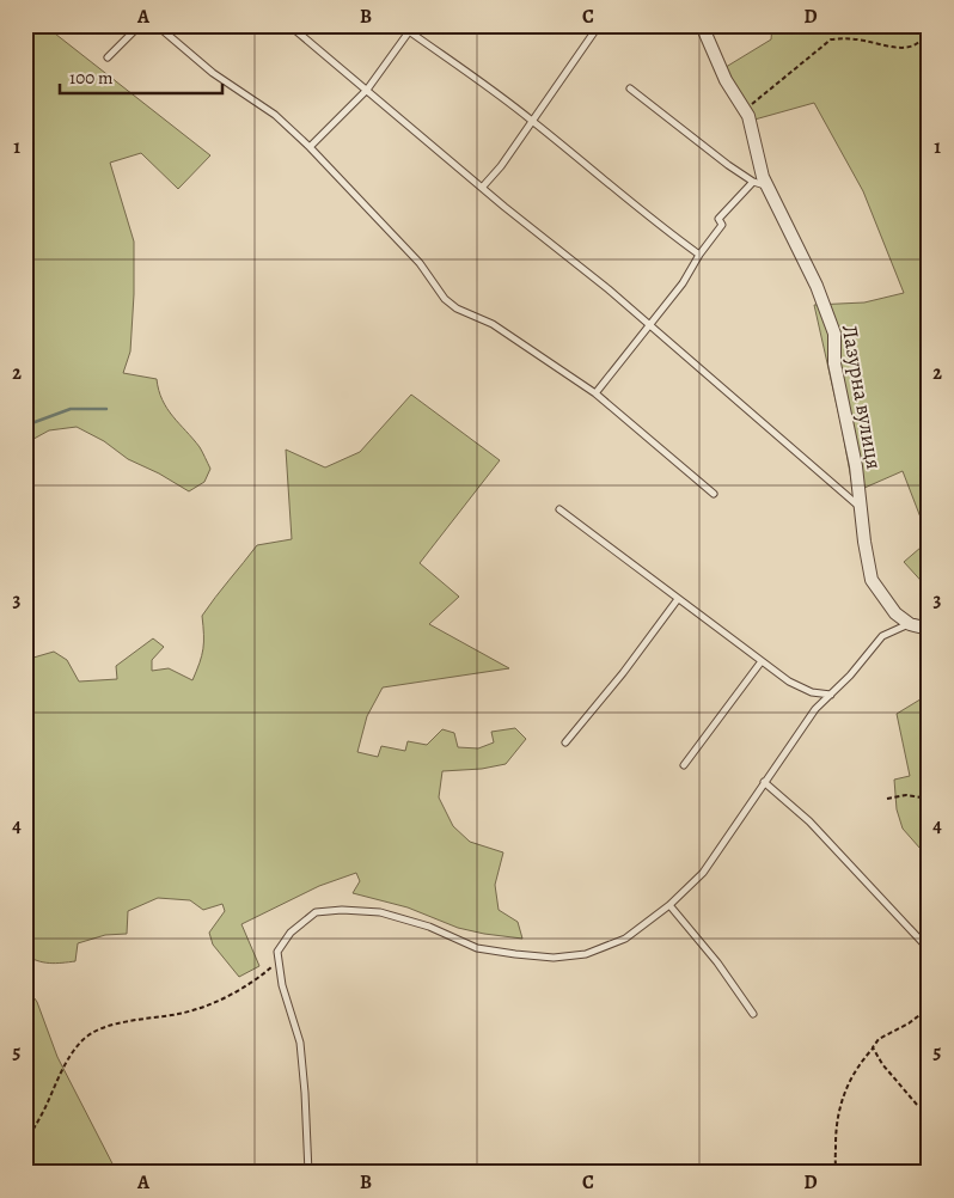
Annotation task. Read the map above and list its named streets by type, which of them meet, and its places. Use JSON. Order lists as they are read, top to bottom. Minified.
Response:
{"streets":{"street":["Лазурна вулиця"]},"scale_bar":"100 m","grid":{"columns":["A","B","C","D"],"rows":["1","2","3","4","5"]}}
